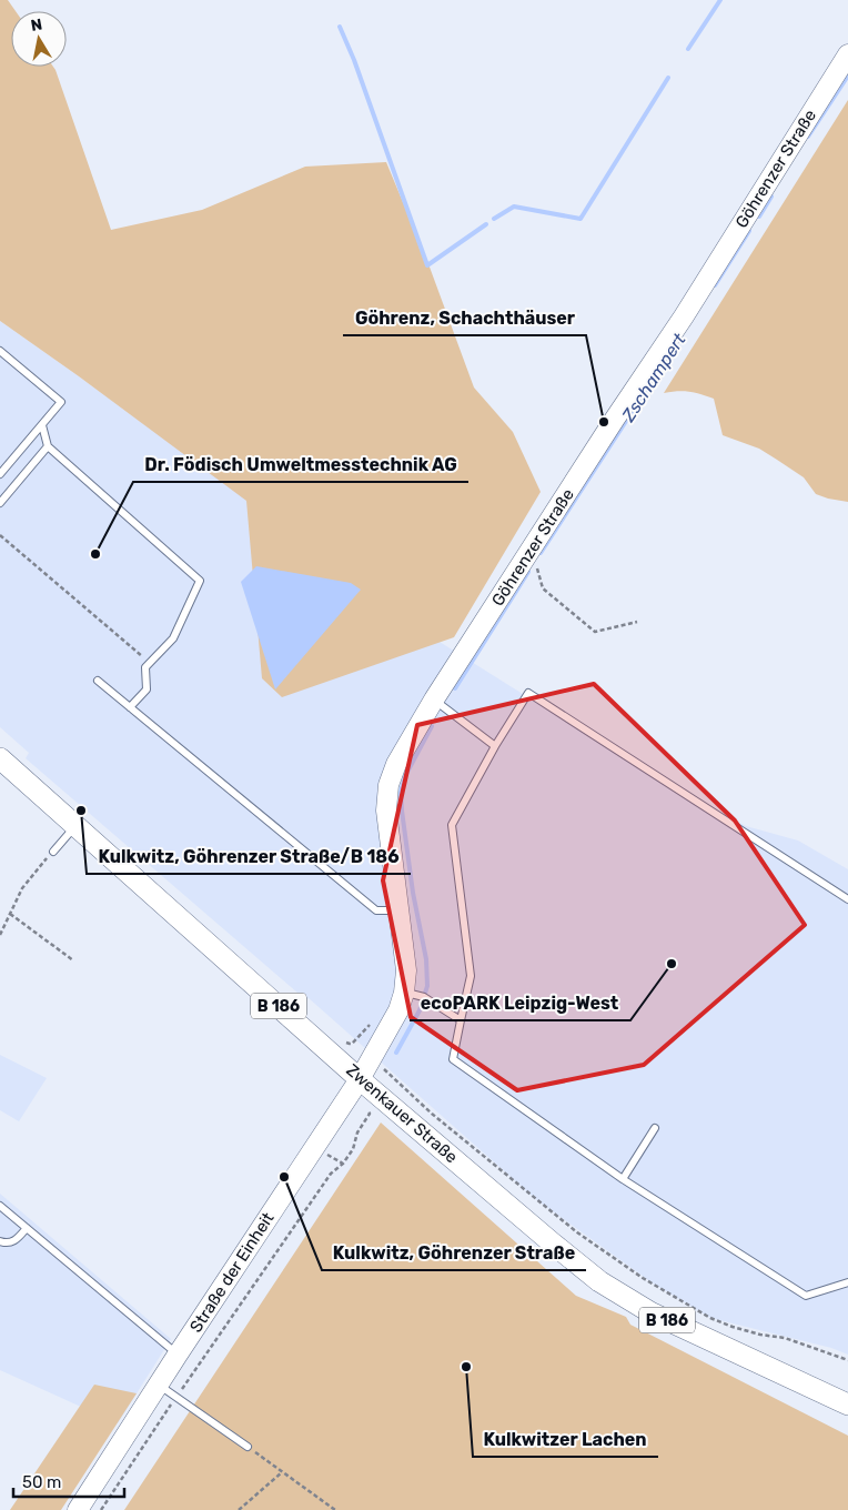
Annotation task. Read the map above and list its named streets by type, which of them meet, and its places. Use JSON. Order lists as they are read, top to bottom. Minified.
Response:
{"streets":{"main road":["B 186","Zwenkauer Straße"],"street":["Göhrenzer Straße","Straße der Einheit"]},"crossings":[["Göhrenzer Straße","Zwenkauer Straße"],["Göhrenzer Straße","Straße der Einheit"],["Zwenkauer Straße","Straße der Einheit"]],"water":["Zschampert"],"places":["Göhrenz, Schachthäuser","Dr. Födisch Umweltmesstechnik AG","Kulkwitz, Göhrenzer Straße/B 186","ecoPARK Leipzig-West","Kulkwitz, Göhrenzer Straße","Kulkwitzer Lachen"],"scale_bar":"50 m","north":"top"}
